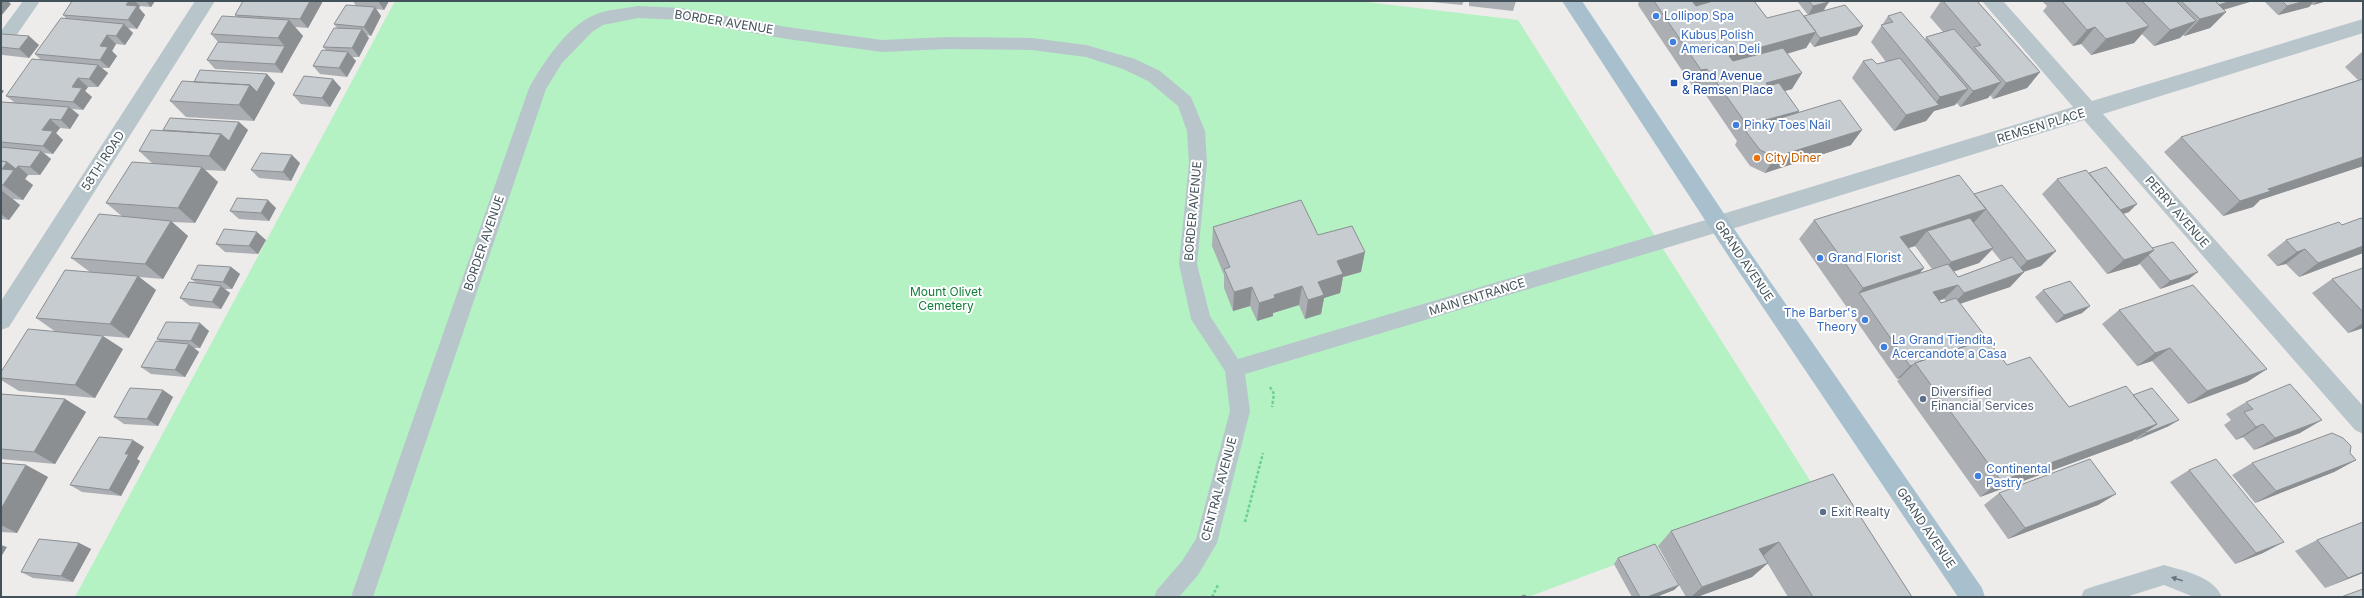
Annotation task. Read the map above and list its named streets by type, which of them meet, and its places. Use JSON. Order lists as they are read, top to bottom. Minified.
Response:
{"streets":{"main road":["GRAND AVENUE"],"street":["REMSEN PLACE","58TH ROAD","PERRY AVENUE"],"lane":["BORDER AVENUE","MAIN ENTRANCE","CENTRAL AVENUE"]},"crossings":[["BORDER AVENUE","MAIN ENTRANCE"],["BORDER AVENUE","CENTRAL AVENUE"],["REMSEN PLACE","PERRY AVENUE"],["REMSEN PLACE","GRAND AVENUE"],["REMSEN PLACE","MAIN ENTRANCE"],["GRAND AVENUE","MAIN ENTRANCE"],["MAIN ENTRANCE","CENTRAL AVENUE"]],"parks":["Mount Olivet Cemetery"],"places":{"other":["Lollipop Spa","Kubus Polish American Deli","Pinky Toes Nail","City Diner","Grand Florist","The Barber's Theory","La Grand Tiendita, Acercandote a Casa","Diversified Financial Services","Continental Pastry","Exit Realty"],"transit":["Grand Avenue & Remsen Place"]}}
